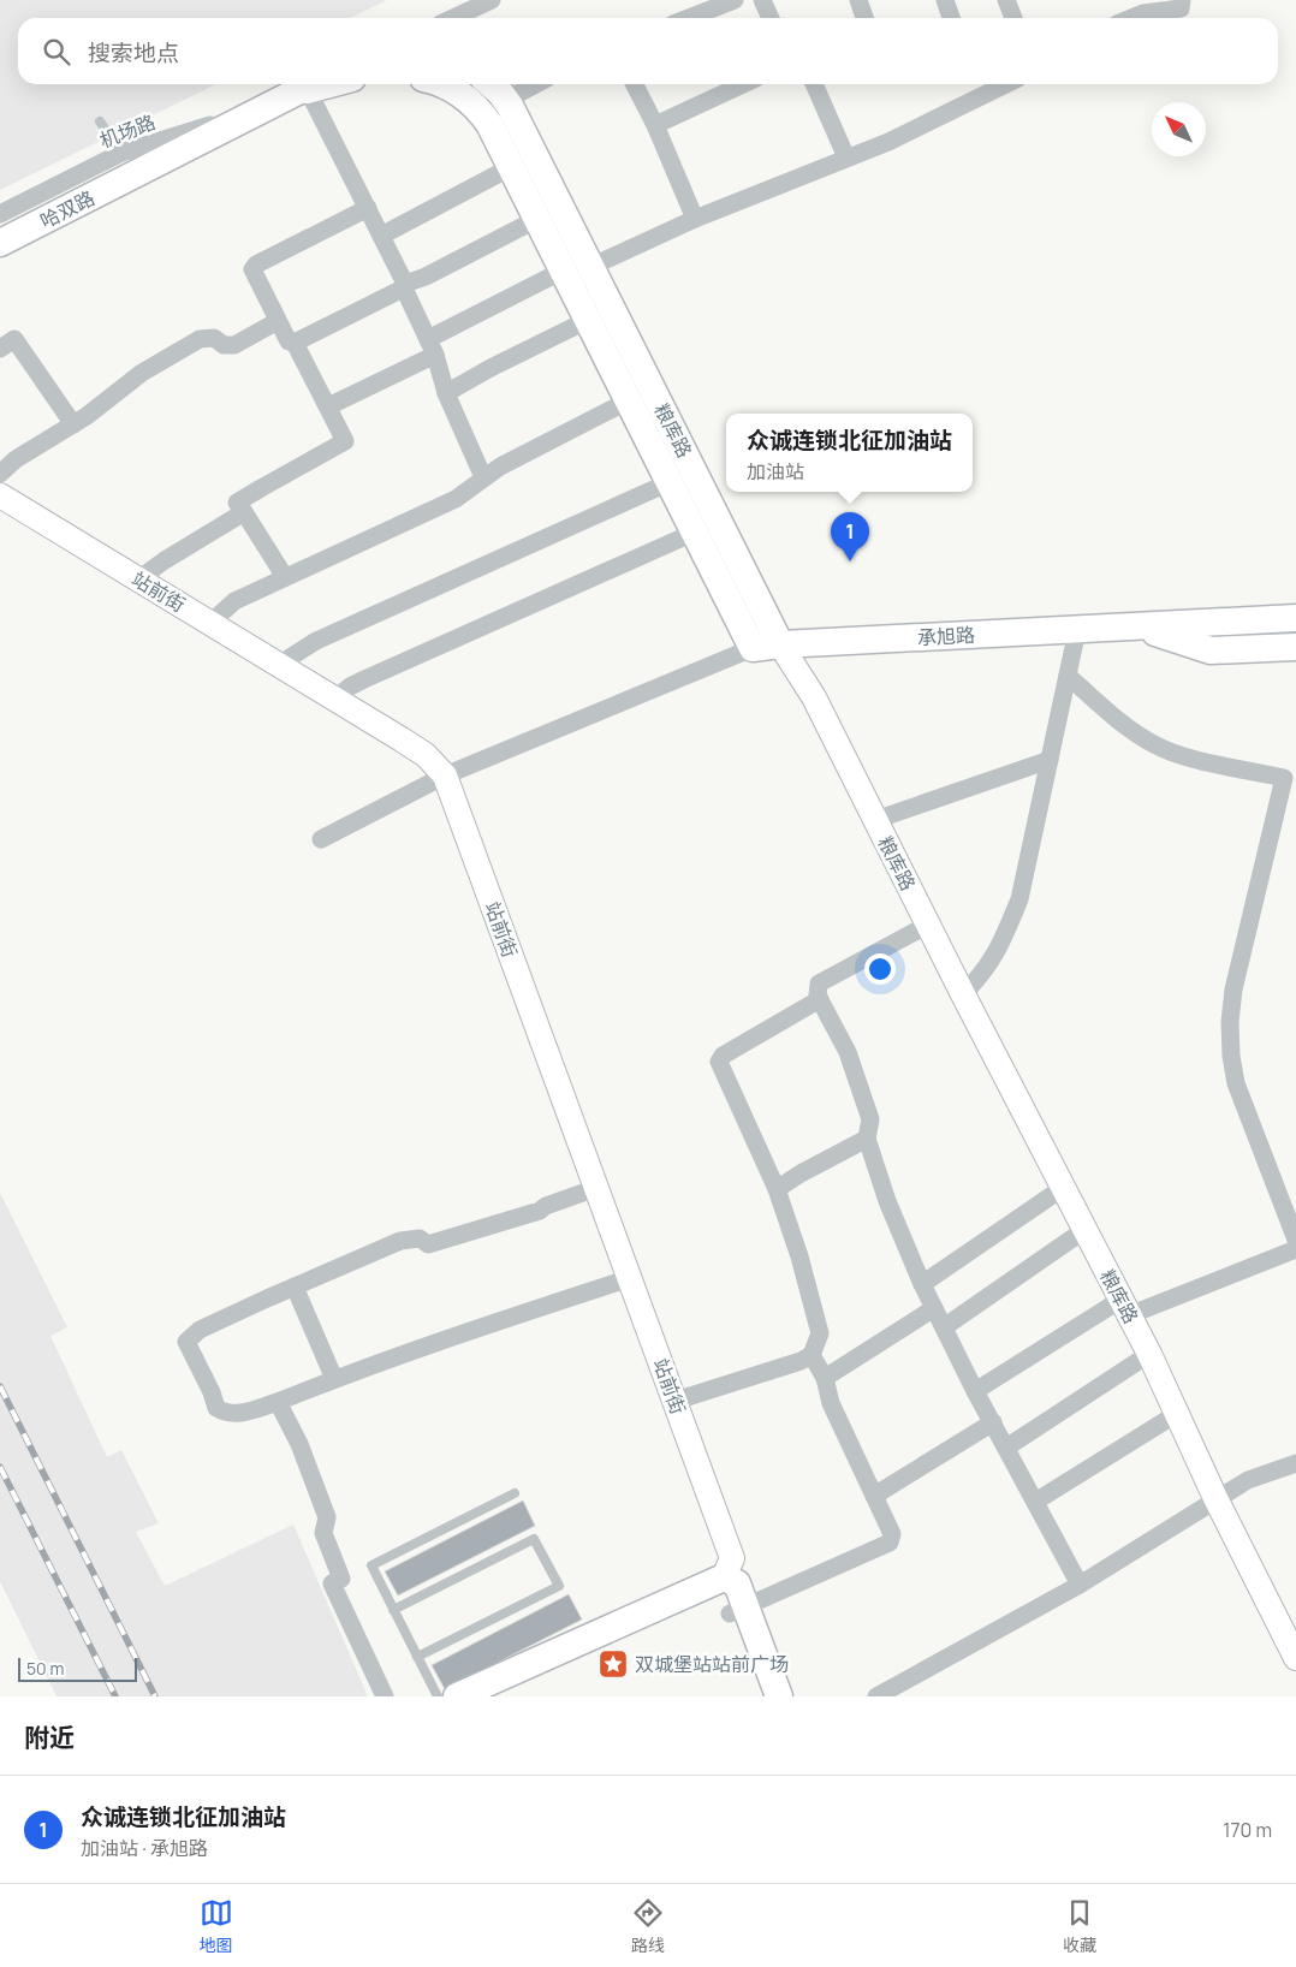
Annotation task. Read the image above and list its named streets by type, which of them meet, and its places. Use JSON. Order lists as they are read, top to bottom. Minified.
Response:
{"streets":{"main road":["哈双路","粮库路","承旭路"],"street":["机场路","站前街"]},"crossings":[["机场路","哈双路"],["粮库路","承旭路"]],"places":{"place":["双城堡站站前广场"]},"scale_bar":"50 m","north":"top left","page":{"search":"搜索地点","popup":["众诚连锁北征加油站","加油站"],"pins":"1","scale":"50 m","heading":"附近","list":[{"mark":"1","name":"众诚连锁北征加油站","note":"加油站 · 承旭路","value":"170 m"}],"nav":["地图","路线","收藏"]}}
